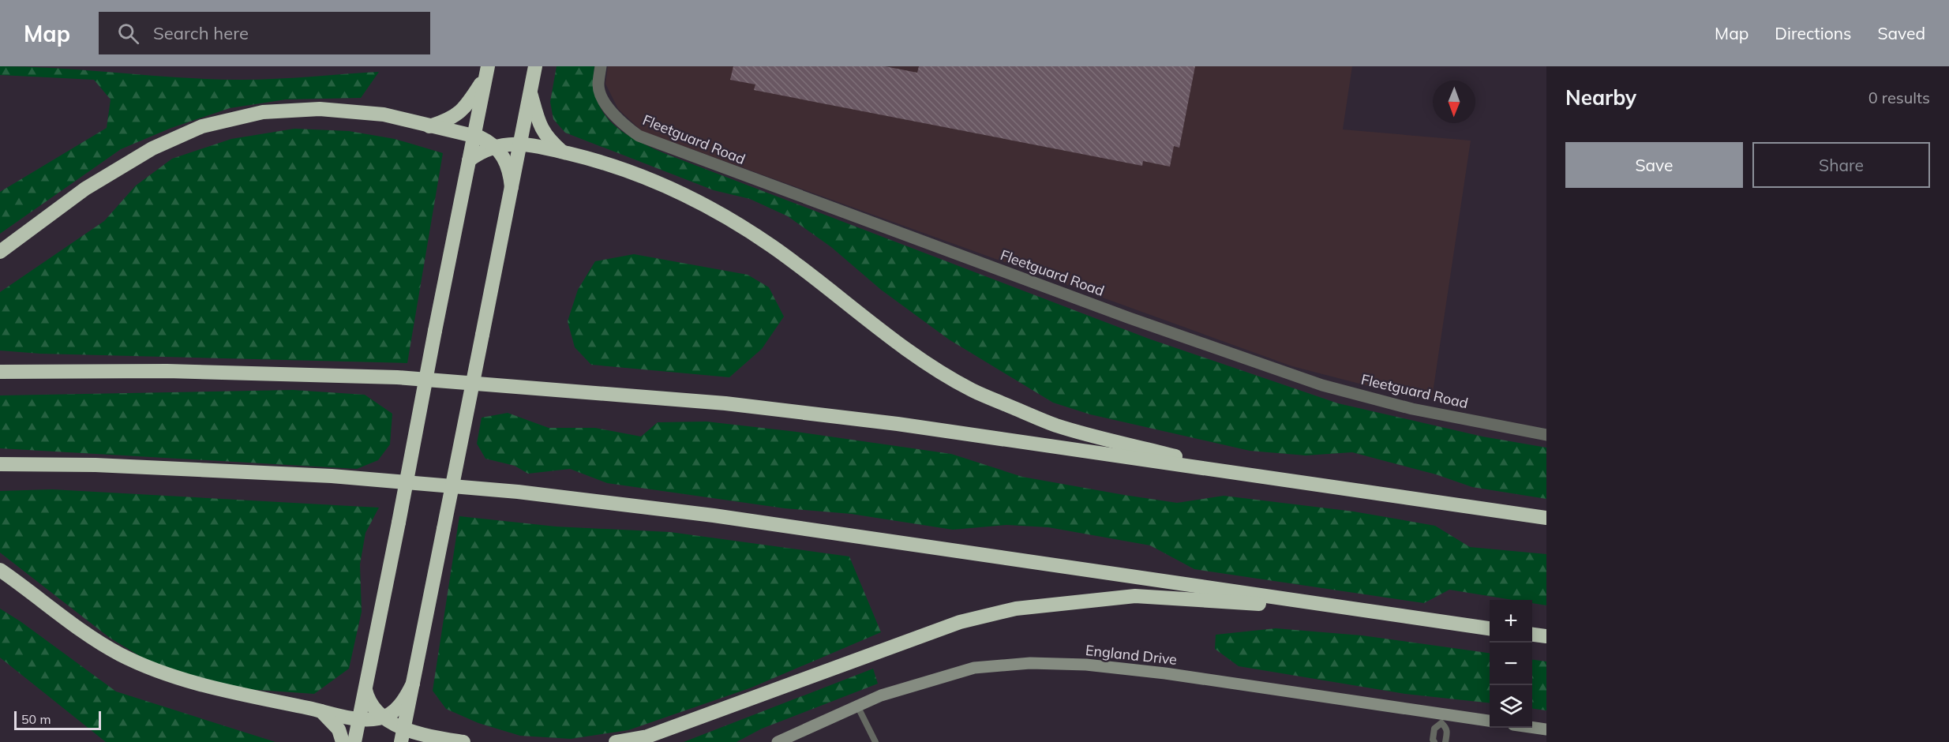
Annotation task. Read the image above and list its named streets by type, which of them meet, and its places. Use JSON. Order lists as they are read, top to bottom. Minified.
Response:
{"streets":{"street":["Fleetguard Road","England Drive"]},"scale_bar":"50 m","north":"bottom","page":{"header":"Map","search":"Search here","nav":["Map","Directions","Saved"],"heading":["Nearby","0 results"],"buttons":["Save","Share"],"map_buttons":["+","−"],"scale":"50 m"}}
